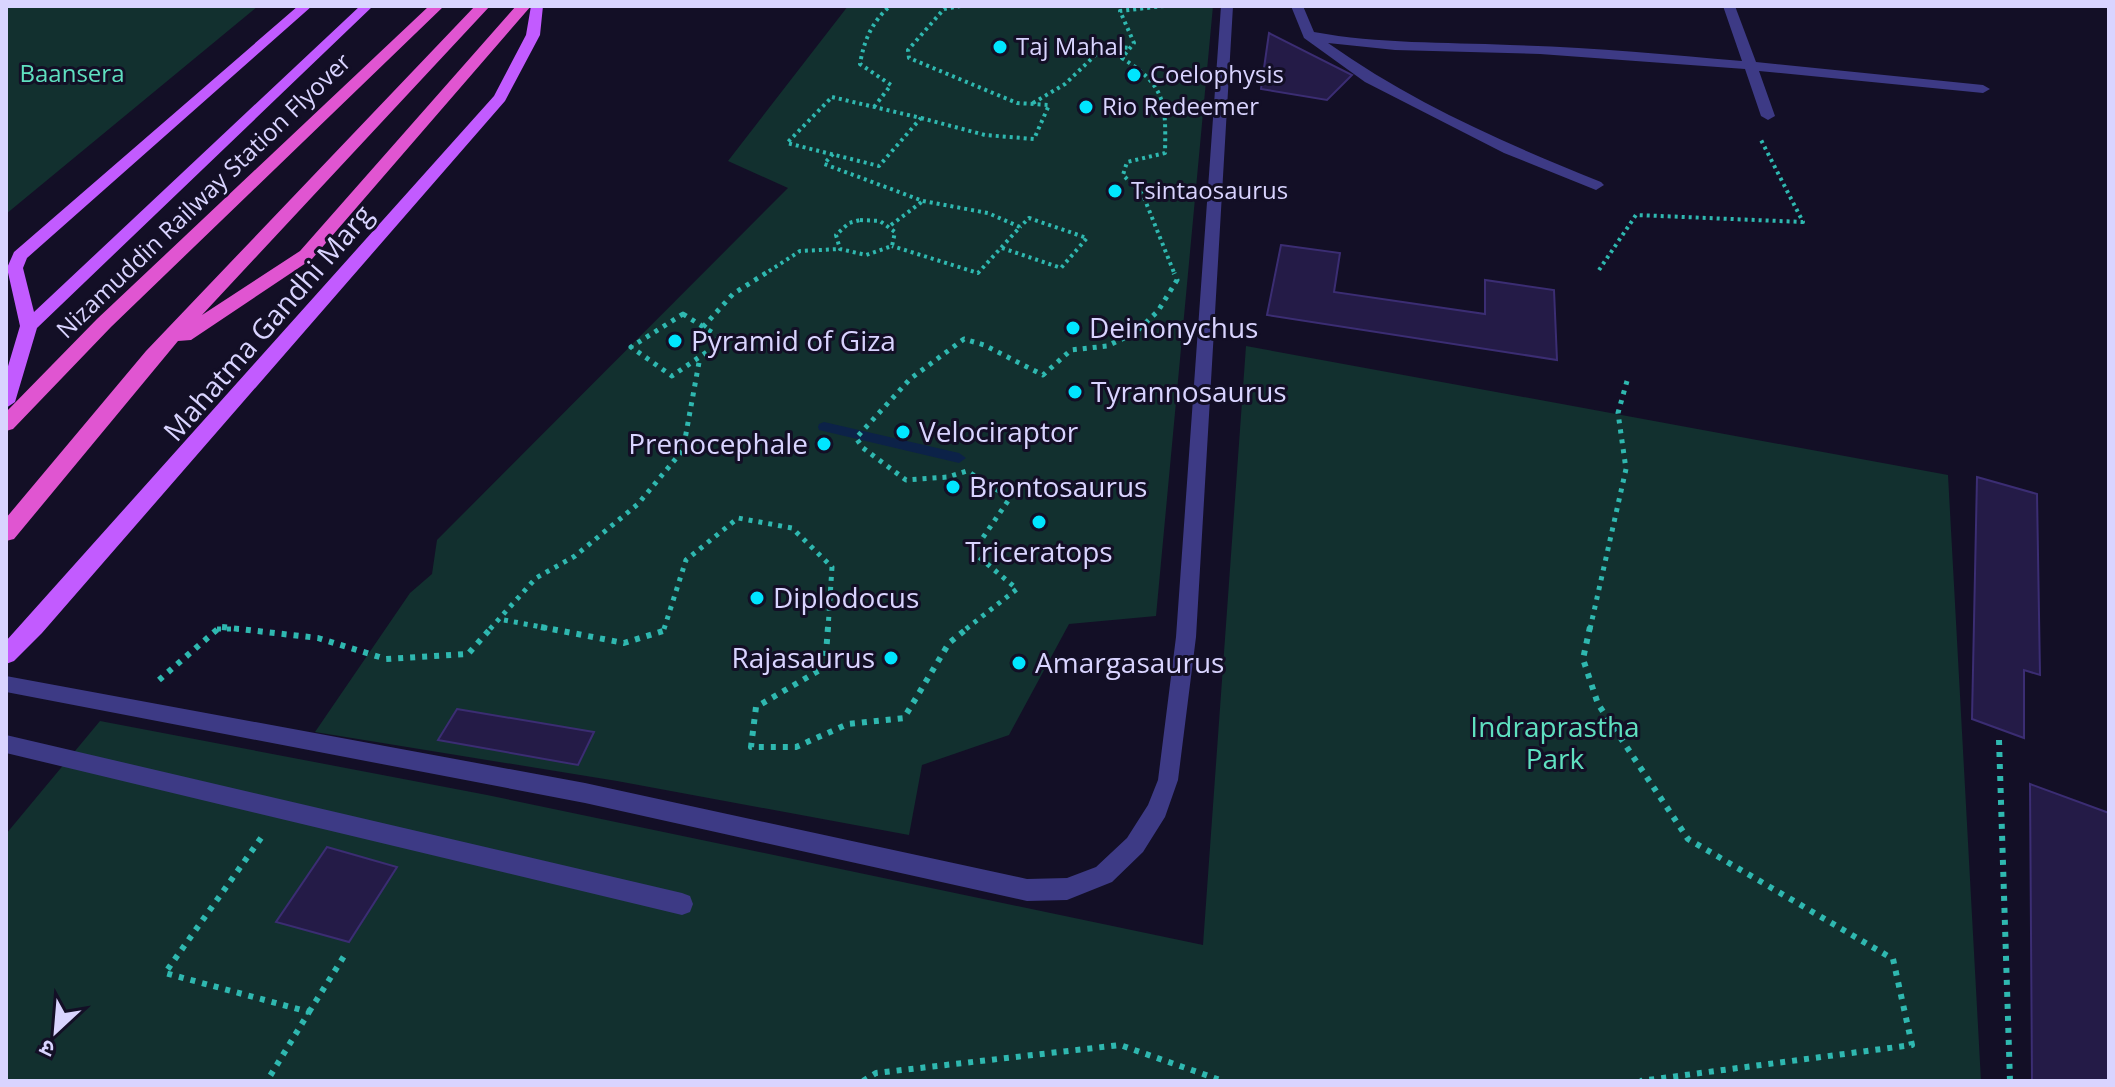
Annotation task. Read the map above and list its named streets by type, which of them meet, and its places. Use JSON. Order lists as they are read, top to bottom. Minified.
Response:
{"streets":{"highway":["Nizamuddin Railway Station Flyover"],"main road":["Mahatma Gandhi Marg"]},"parks":["Baansera","Indraprastha Park"],"places":["Taj Mahal","Coelophysis","Rio Redeemer","Tsintaosaurus","Deinonychus","Pyramid of Giza","Tyrannosaurus","Velociraptor","Prenocephale","Brontosaurus","Triceratops","Diplodocus","Rajasaurus","Amargasaurus"],"north":"bottom left"}
